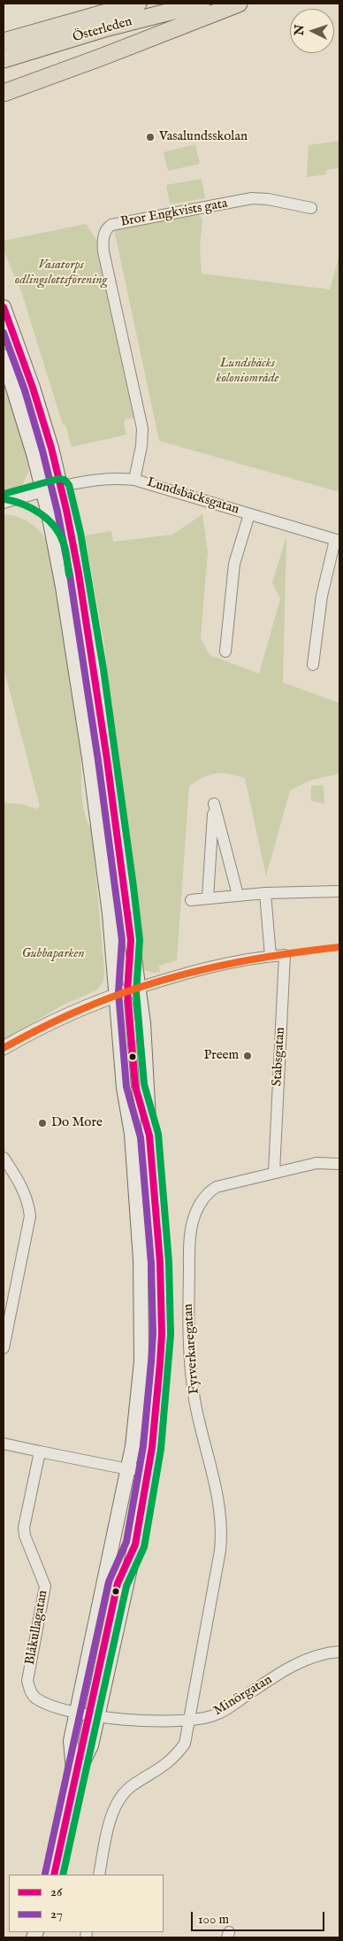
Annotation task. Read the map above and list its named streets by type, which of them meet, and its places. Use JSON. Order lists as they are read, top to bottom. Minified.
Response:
{"streets":{"main road":["Österleden"],"street":["Bror Engkvists gata","Lundsbäcksgatan","Stabsgatan","Fyrverkaregatan","Blåkullagatan","Minörgatan"]},"crossings":[["Bror Engkvists gata","Lundsbäcksgatan"],["Stabsgatan","Fyrverkaregatan"],["Fyrverkaregatan","Minörgatan"],["Blåkullagatan","Minörgatan"]],"parks":["Vasatorps odlingslottsförening","Lundsbäcks koloniområde","Gubbaparken"],"places":["Vasalundsskolan","Preem","Do More"],"lines":["transit line 26","transit line 27"],"legend":["26","27"],"scale_bar":"100 m","north":"left"}
